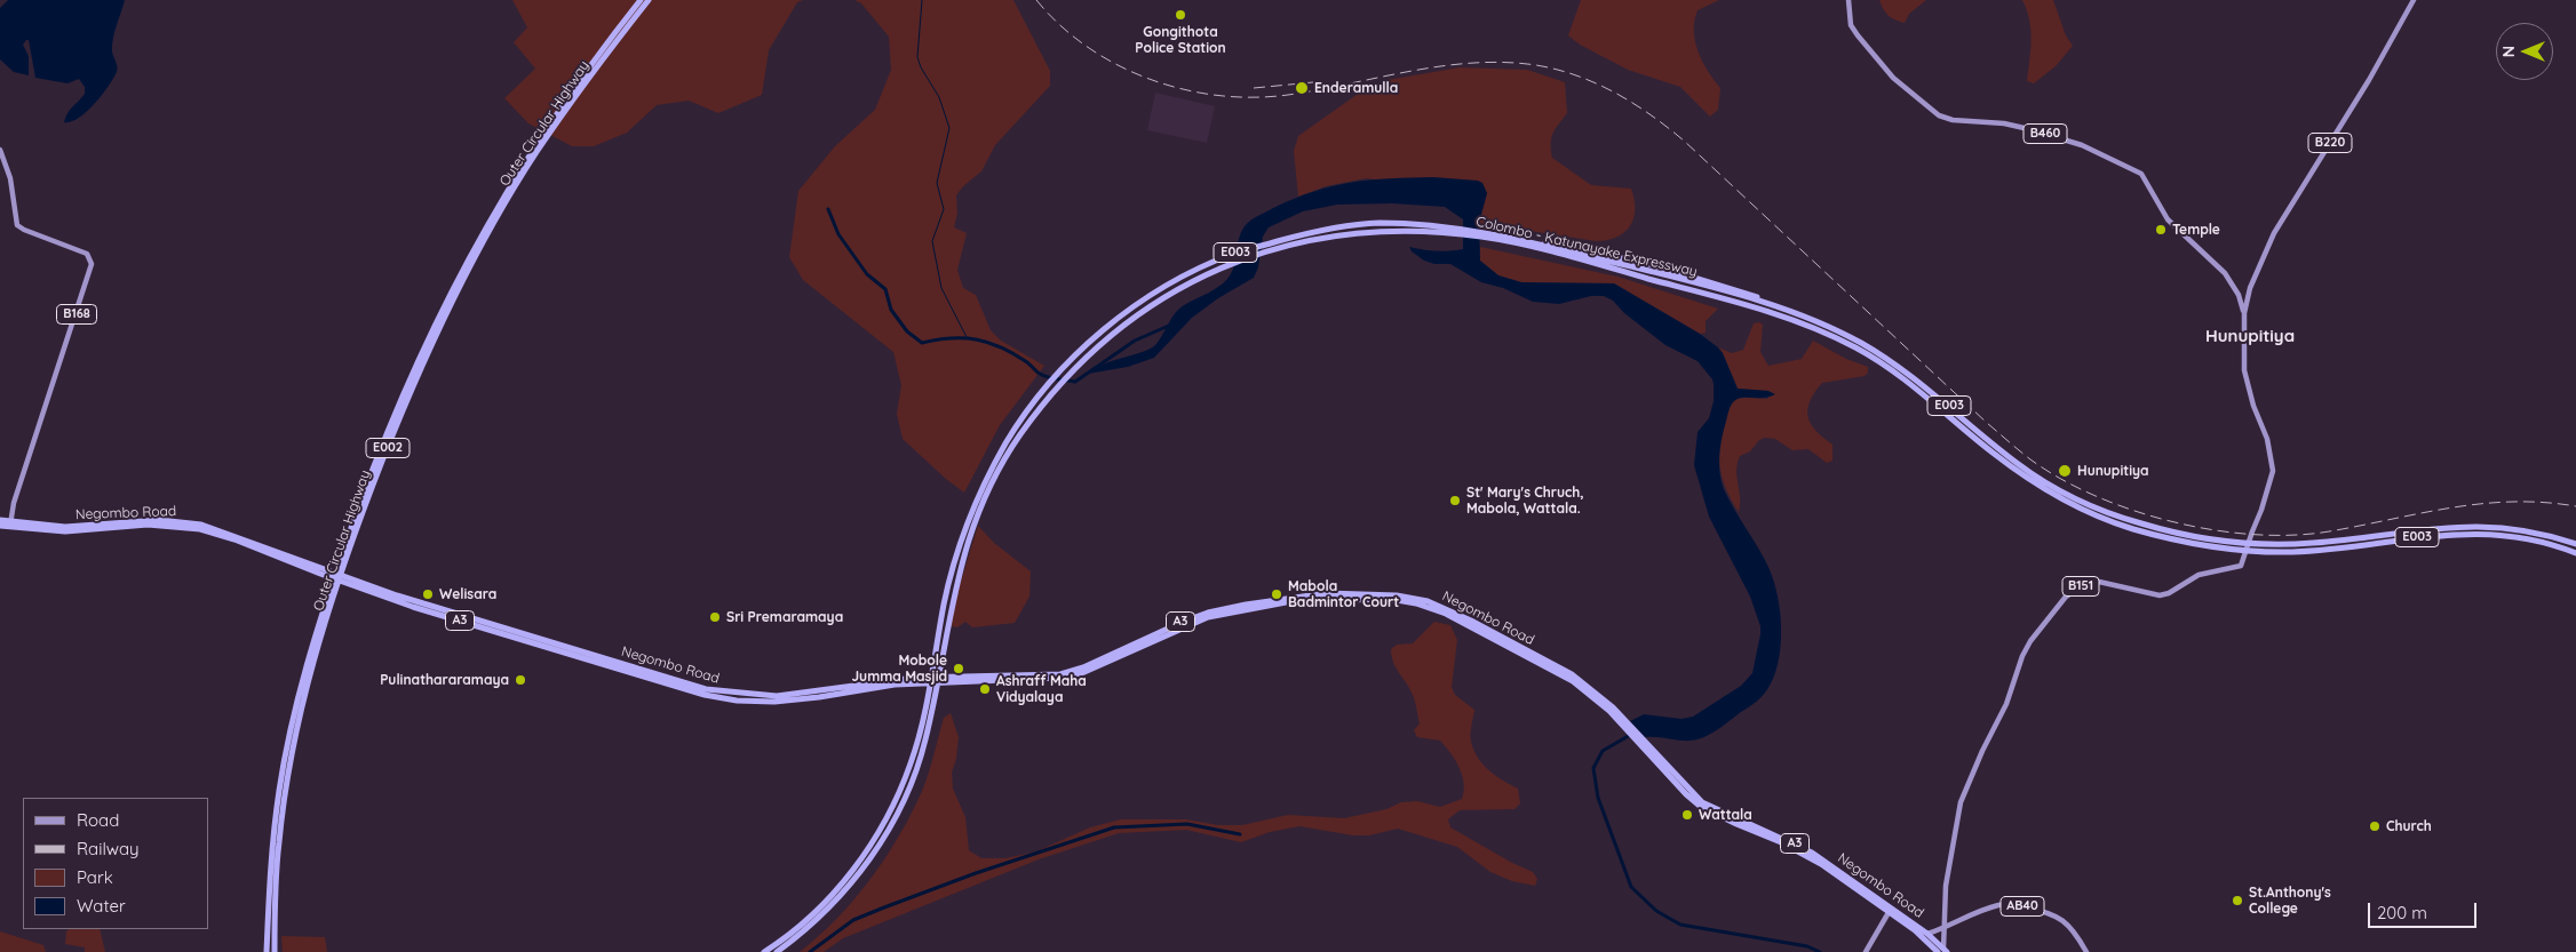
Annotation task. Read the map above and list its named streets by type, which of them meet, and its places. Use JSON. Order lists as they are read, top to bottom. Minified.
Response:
{"streets":{"highway":["Outer Circular Highway","Colombo - Katunayake Expressway","E003","E002","Negombo Road","A3"],"main road":["B460","B220","B168","B151","AB40"]},"crossings":[["B460","B220"],["B460","B151"],["B220","B151"],["B168","Negombo Road"],["B151","AB40"]],"districts":["Hunupitiya"],"places":["Gongithota Police Station","Enderamulla","Temple","Hunupitiya","St' Mary's Chruch, Mabola, Wattala.","Welisara","Mabola Badmintor Court","Sri Premaramaya","Mobole Jumma Masjid","Pulinathararamaya","Ashraff Maha Vidyalaya","Wattala","Church","St.Anthony's College"],"legend":["Road","Railway","Park","Water"],"scale_bar":"200 m","north":"left"}
